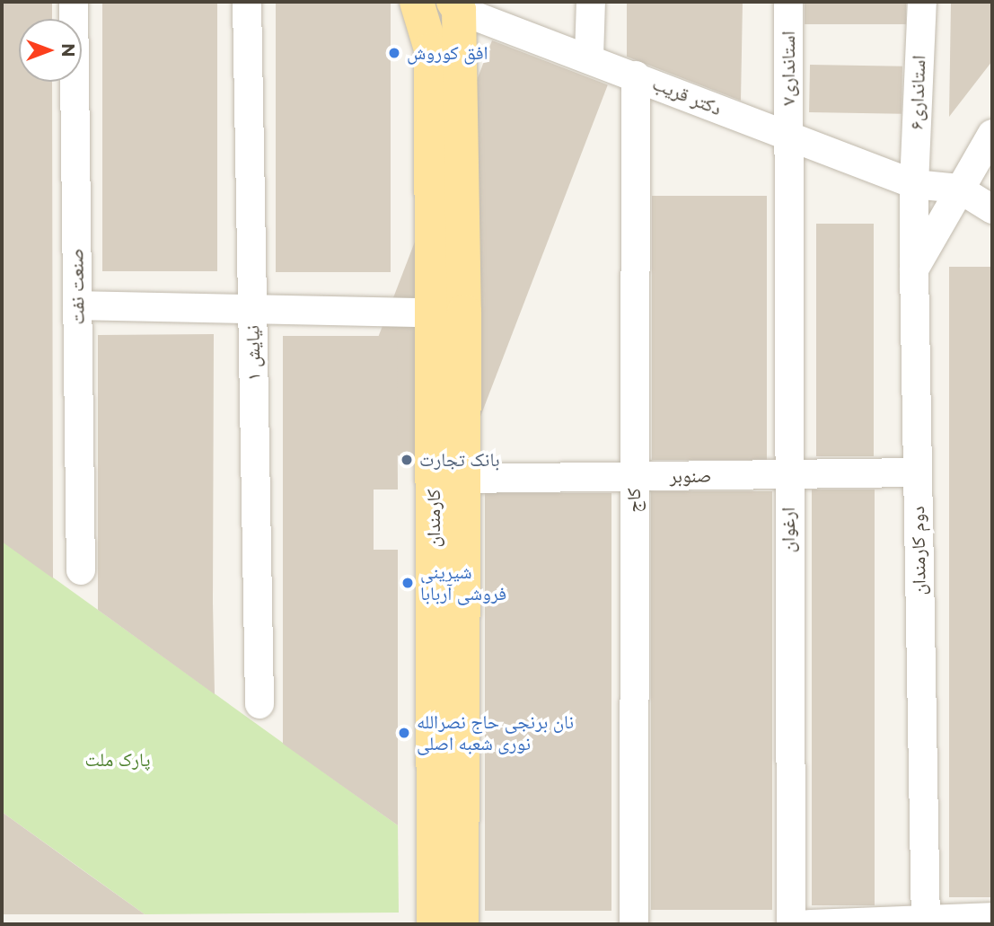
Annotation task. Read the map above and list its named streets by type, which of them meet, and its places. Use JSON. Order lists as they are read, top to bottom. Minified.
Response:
{"streets":{"main road":["کارمندان"],"street":["استانداری۷","استانداری۶","دکتر قریب","صنعت نفت","نیایش ۱","صنوبر","کاج","ارغوان","دوم کارمندان"]},"crossings":[["استانداری۷","دکتر قریب"],["استانداری۷","ارغوان"],["استانداری۶","دکتر قریب"],["استانداری۶","دوم کارمندان"],["دکتر قریب","کاج"],["دکتر قریب","کارمندان"],["دکتر قریب","ارغوان"],["صنوبر","کاج"],["صنوبر","کارمندان"],["صنوبر","ارغوان"],["صنوبر","دوم کارمندان"]],"parks":["پارک ملت"],"places":["افق کوروش","بانک تجارت","شیرینی فروشی آربابا","نان برنجی حاج نصرالله نوری شعبه اصلی"],"north":"right"}
